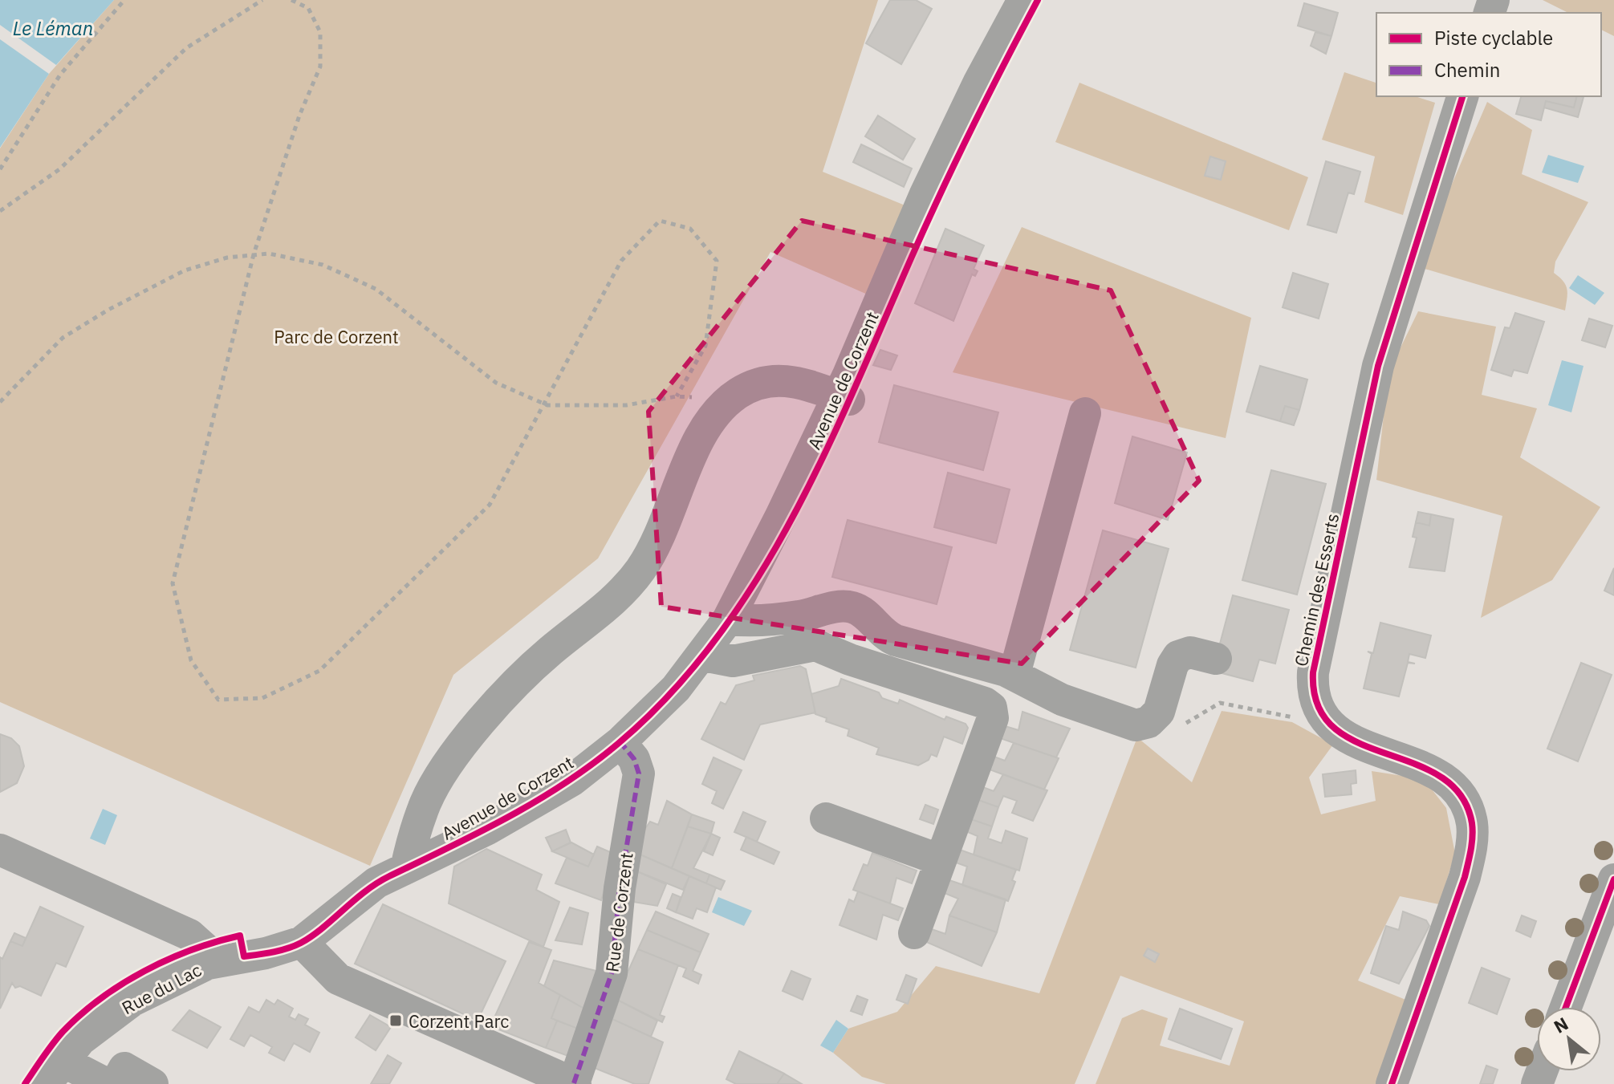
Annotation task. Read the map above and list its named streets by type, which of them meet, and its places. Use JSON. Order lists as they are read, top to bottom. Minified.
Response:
{"streets":{"street":["Avenue de Corzent","Chemin des Esserts","Rue de Corzent","Rue du Lac"]},"crossings":[["Avenue de Corzent","Rue de Corzent"],["Avenue de Corzent","Rue du Lac"]],"water":["Le Léman"],"parks":["Parc de Corzent"],"places":{"transit":["Corzent Parc"]},"legend":["Piste cyclable","Chemin"],"north":"top left"}
